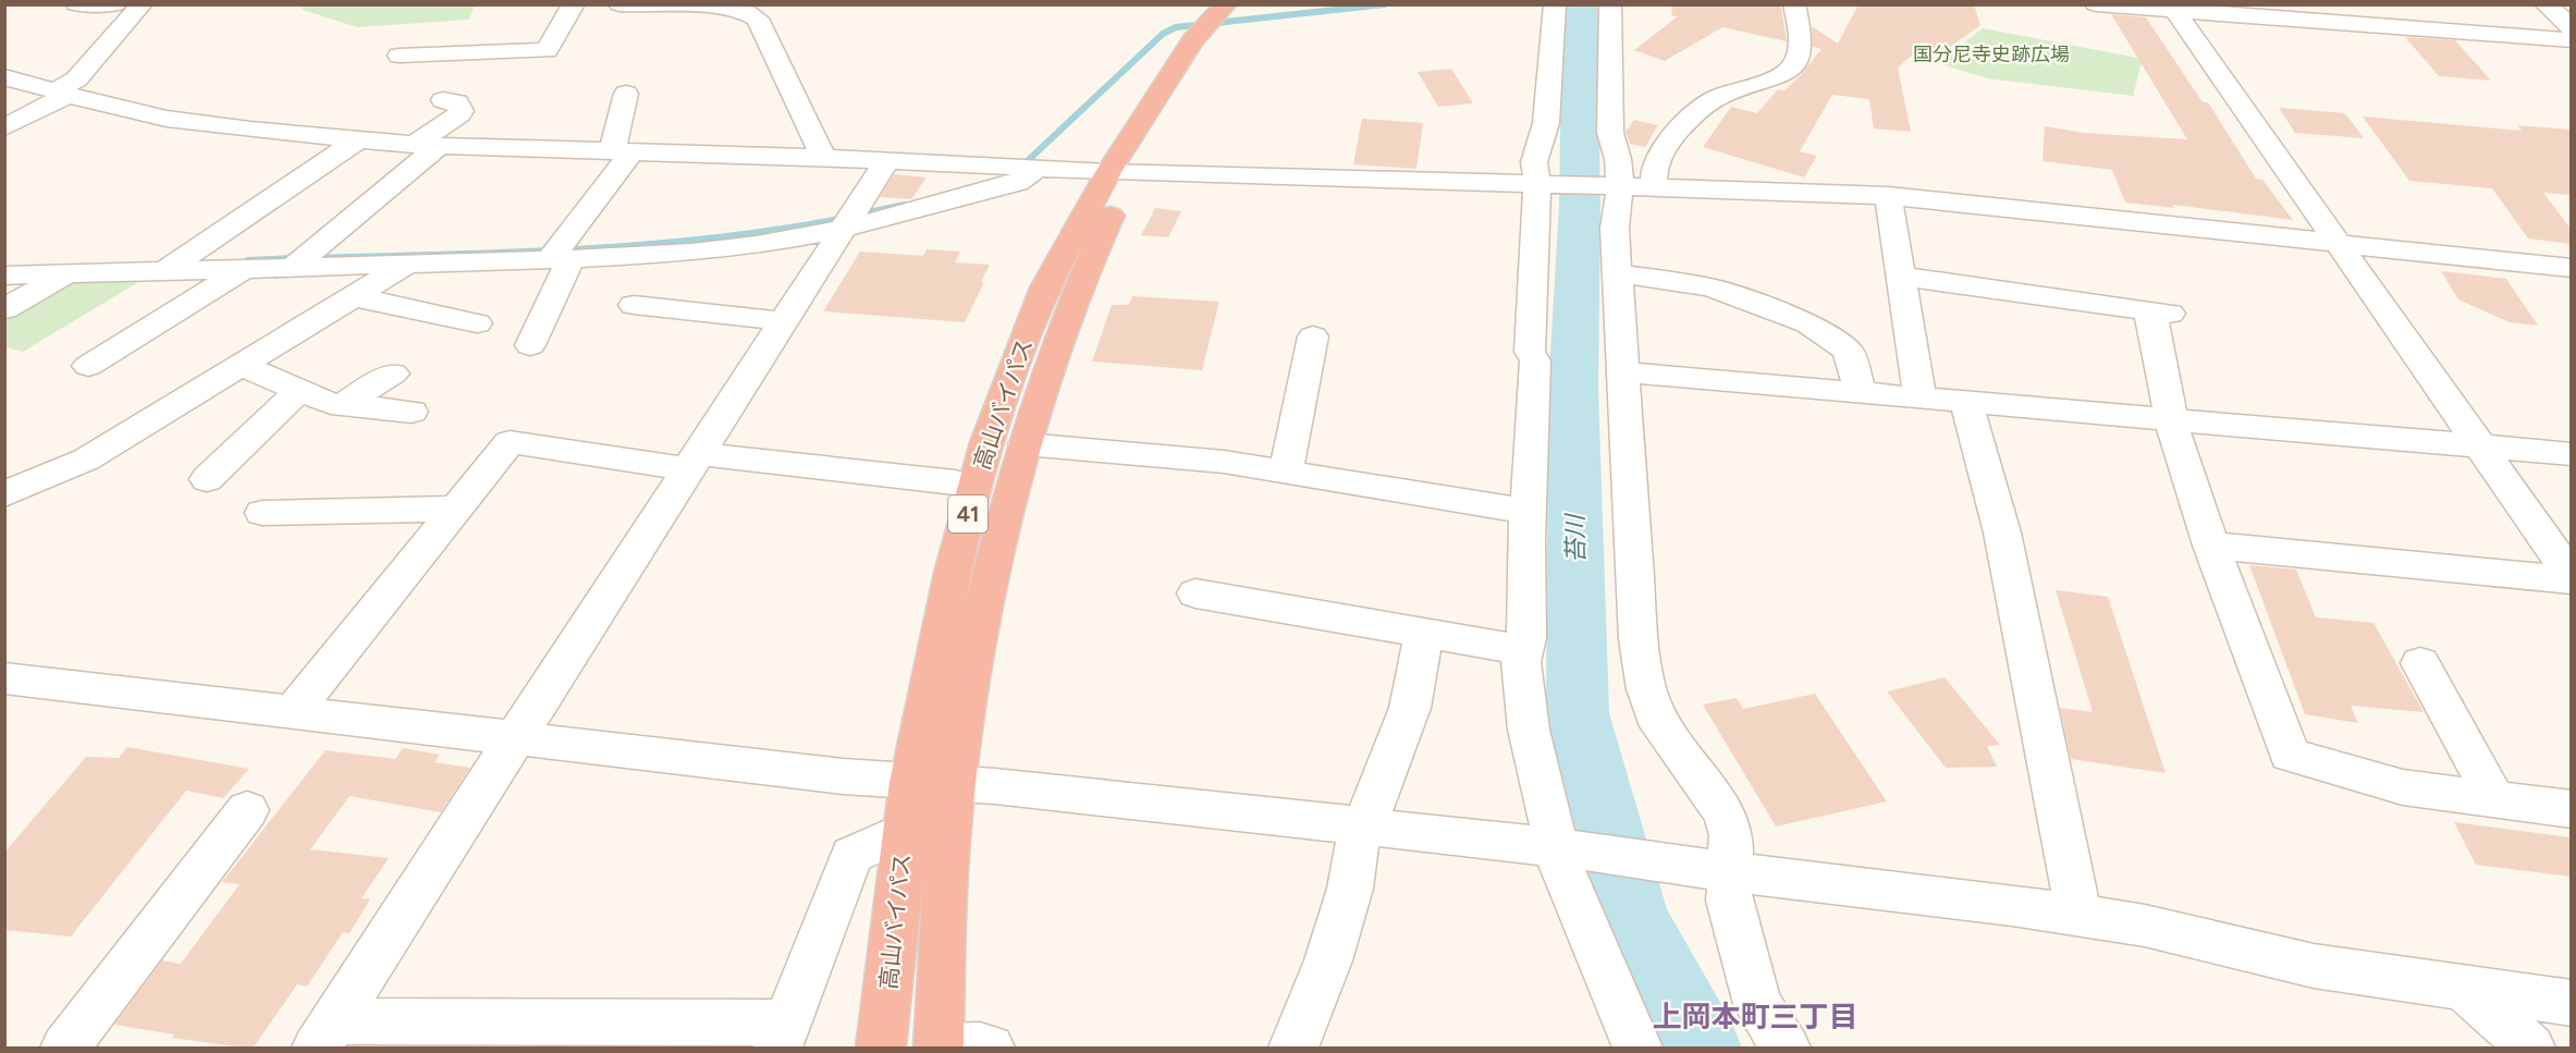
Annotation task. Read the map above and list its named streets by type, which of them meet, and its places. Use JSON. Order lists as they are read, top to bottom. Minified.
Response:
{"streets":{"highway":["高山バイパス","41"]},"districts":["上岡本町三丁目"],"water":["苔川"],"parks":["国分尼寺史跡広場"]}
